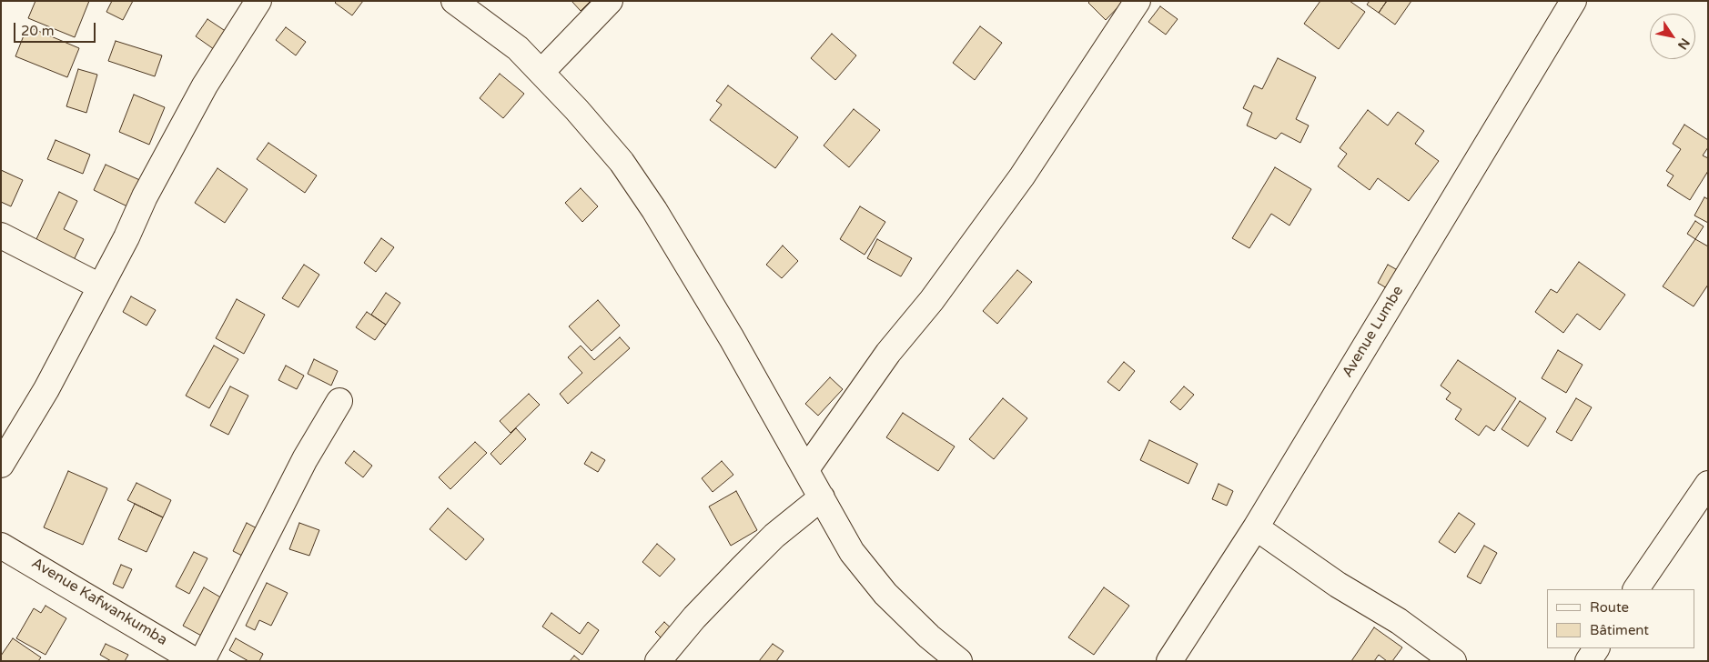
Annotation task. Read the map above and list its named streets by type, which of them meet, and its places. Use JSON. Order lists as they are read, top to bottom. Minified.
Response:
{"streets":{"street":["Avenue Lumbe","Avenue Kafwankumba"]},"legend":["Route","Bâtiment"],"scale_bar":"20 m","north":"bottom right"}
